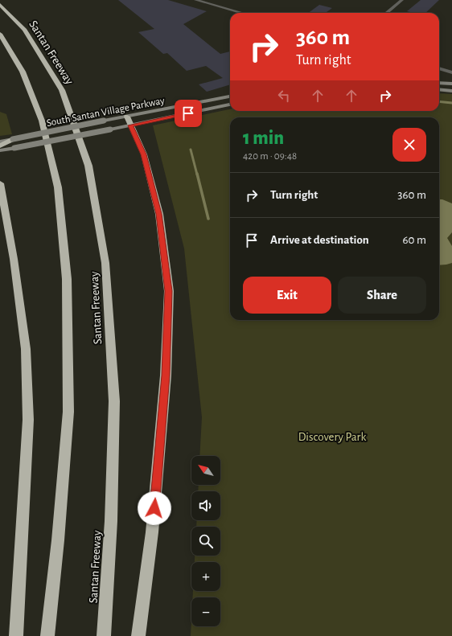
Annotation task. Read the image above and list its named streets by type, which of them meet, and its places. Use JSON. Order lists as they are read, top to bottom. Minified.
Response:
{"streets":{"highway":["Santan Freeway"],"main road":["South Santan Village Parkway"]},"parks":["Discovery Park"],"north":"top left","page":{"turn":["360 m","Turn right"],"heading":["1 min","420 m · 09:48"],"list":[{"name":"Turn right","value":"360 m"},{"name":"Arrive at destination","value":"60 m"}],"buttons":["Exit","Share"],"map_buttons":["+","−"]}}
